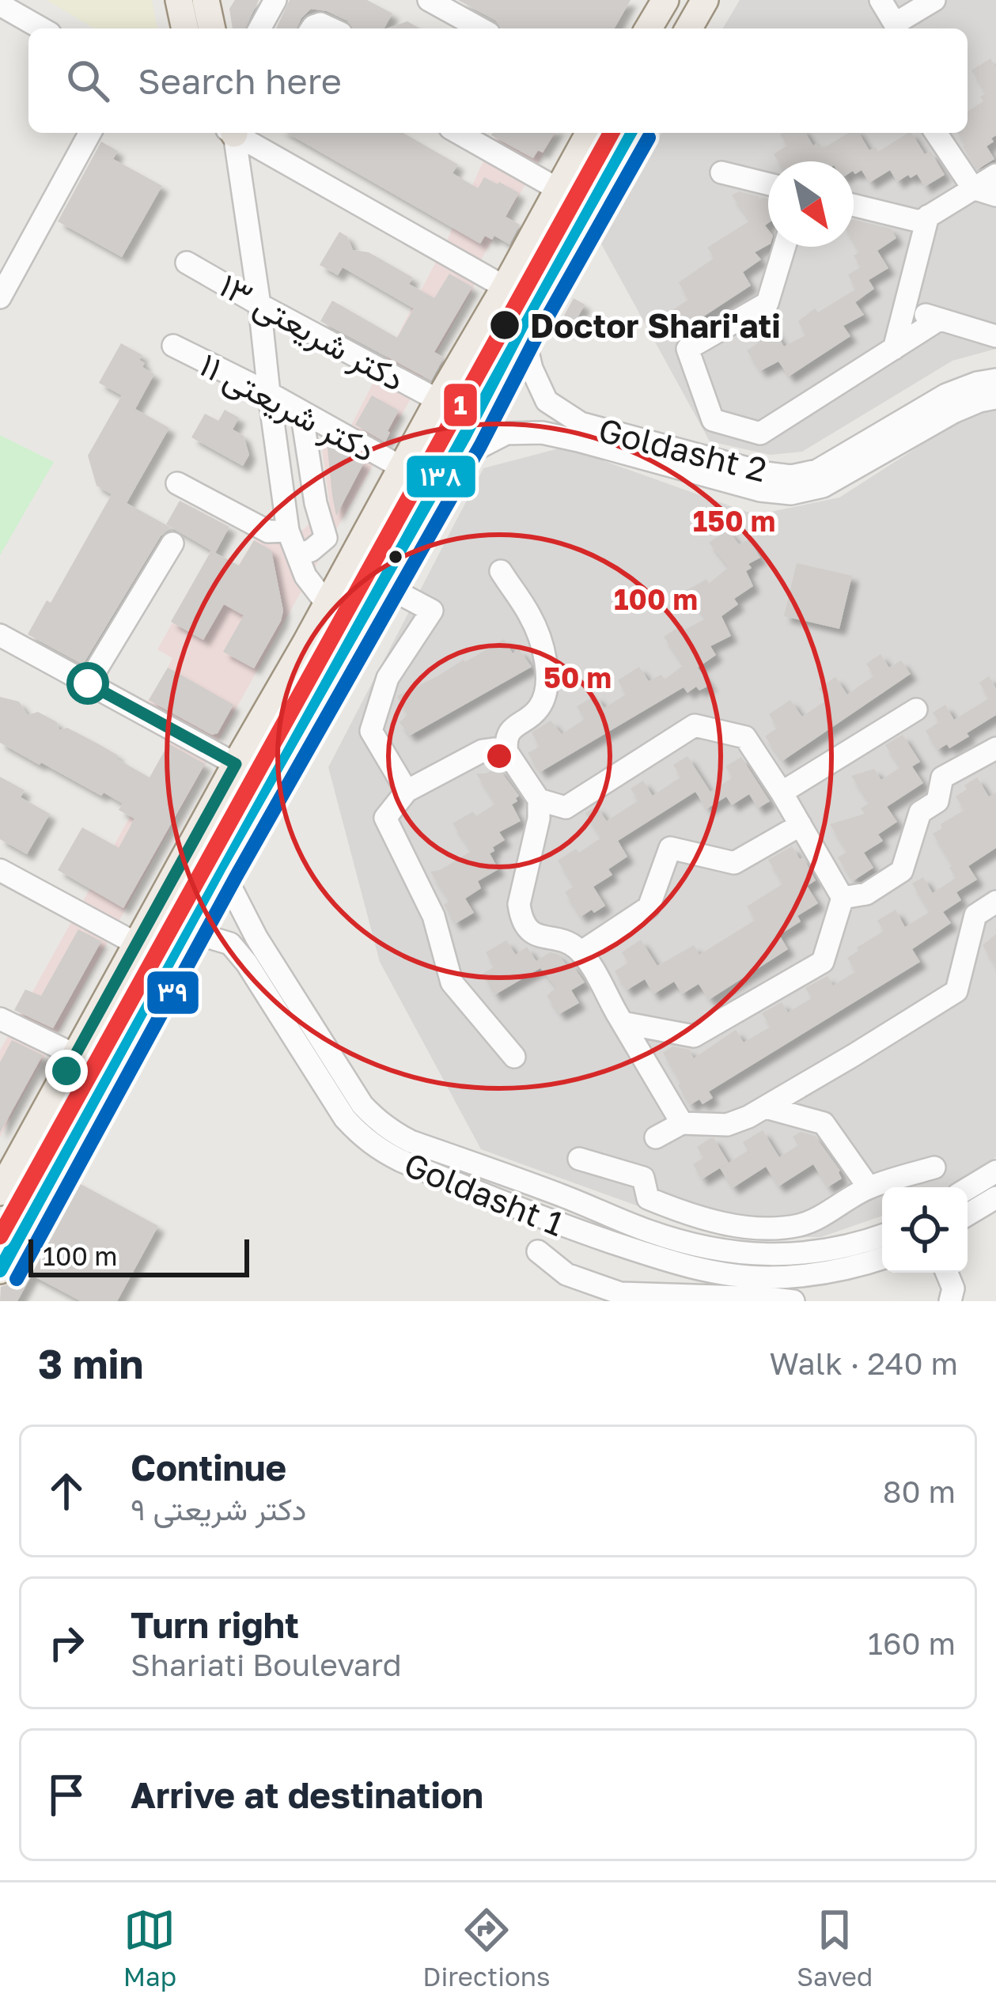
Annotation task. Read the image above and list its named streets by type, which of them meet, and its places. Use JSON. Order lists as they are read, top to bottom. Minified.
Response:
{"streets":{"street":["۱۳ دکتر شریعتی","۱۱ دکتر شریعتی","Goldasht 2","Goldasht 1"]},"places":["Doctor Shari'ati"],"lines":["metro line 1","transit line ۱۳۸","transit line ۳۹"],"scale_bar":"100 m","north":"bottom right","page":{"search":"Search here","scale":"100 m","heading":["3 min","Walk · 240 m"],"list":[["Continue","دکتر شریعتی ۹","80 m"],["Turn right","Shariati Boulevard","160 m"],"Arrive at destination"],"nav":["Map","Directions","Saved"]},"rings":["150 m","100 m","50 m"]}
